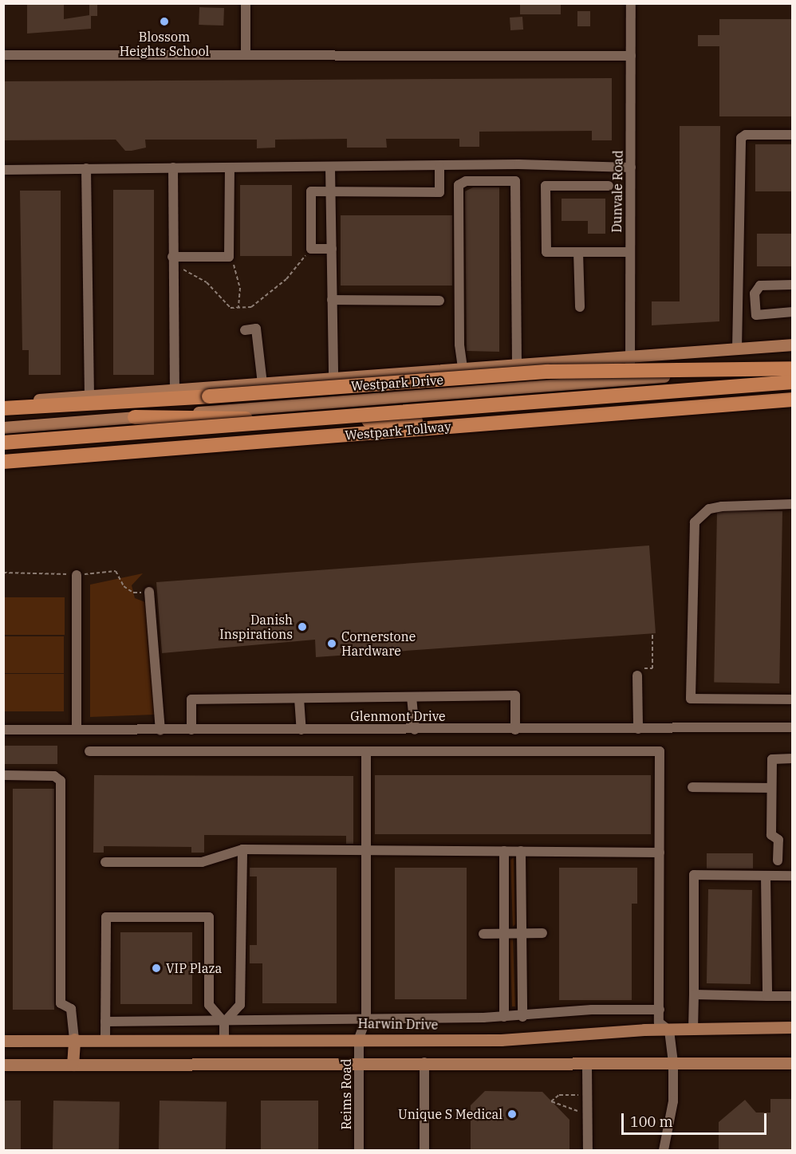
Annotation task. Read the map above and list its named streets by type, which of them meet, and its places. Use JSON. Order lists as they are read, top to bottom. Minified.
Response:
{"streets":{"highway":["Westpark Tollway"],"main road":["Westpark Drive","Harwin Drive"],"street":["Dunvale Road","Glenmont Drive","Reims Road"]},"crossings":[["Dunvale Road","Westpark Drive"],["Harwin Drive","Reims Road"]],"places":["Blossom Heights School","Danish Inspirations","Cornerstone Hardware","VIP Plaza","Unique S Medical"],"scale_bar":"100 m"}
